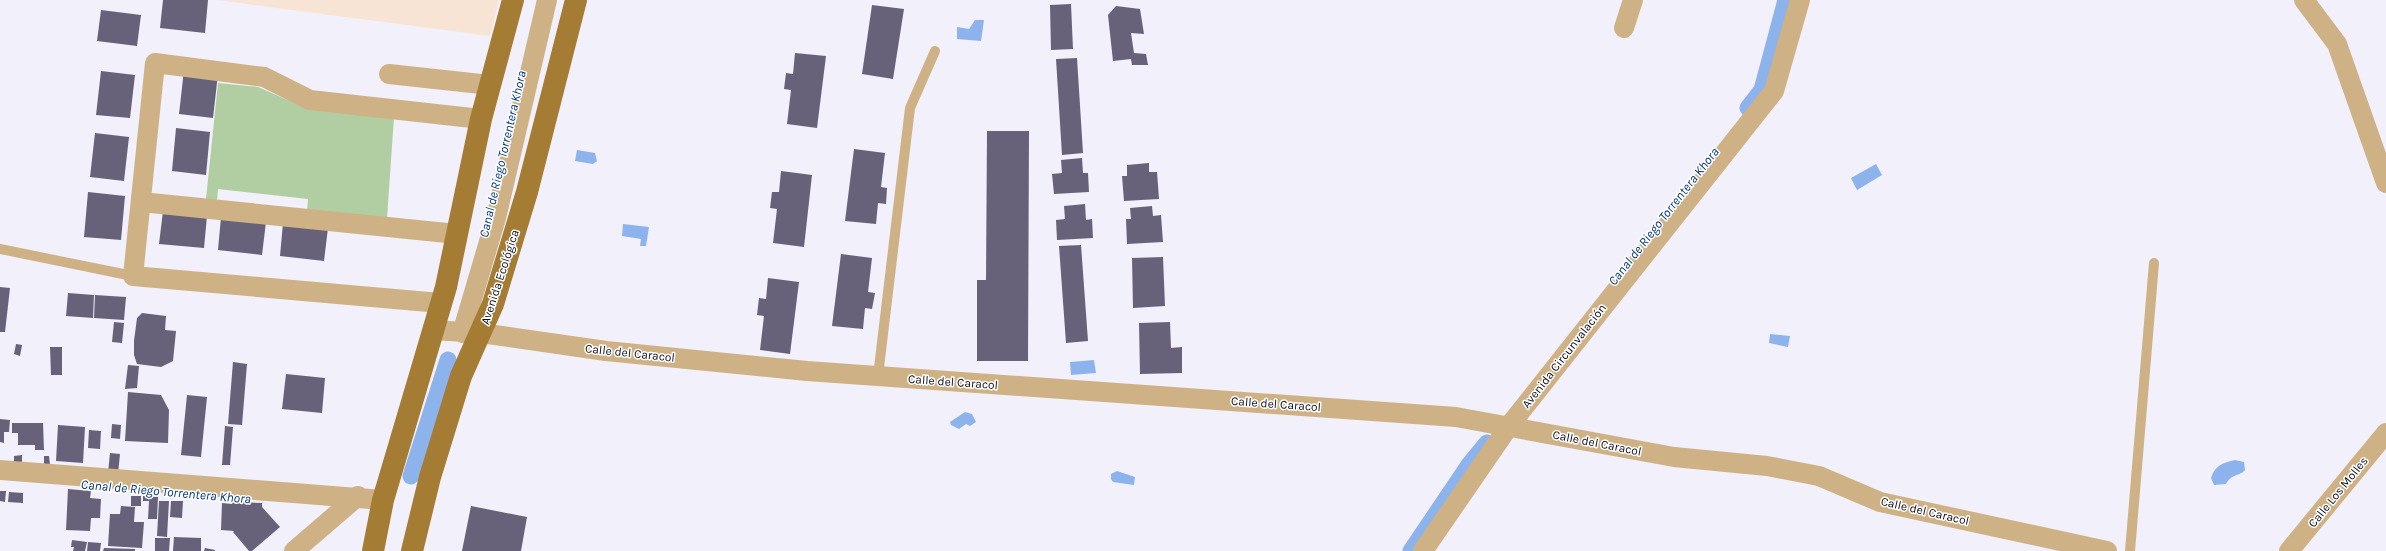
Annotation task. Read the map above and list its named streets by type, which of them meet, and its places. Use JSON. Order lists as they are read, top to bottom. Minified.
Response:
{"streets":{"main road":["Avenida Ecológica"],"street":["Calle del Caracol","Avenida Circunvalación","Calle Los Molles"]},"crossings":[["Avenida Ecológica","Calle del Caracol"],["Calle del Caracol","Avenida Circunvalación"]],"water":["Canal de Riego Torrentera Khora"]}
